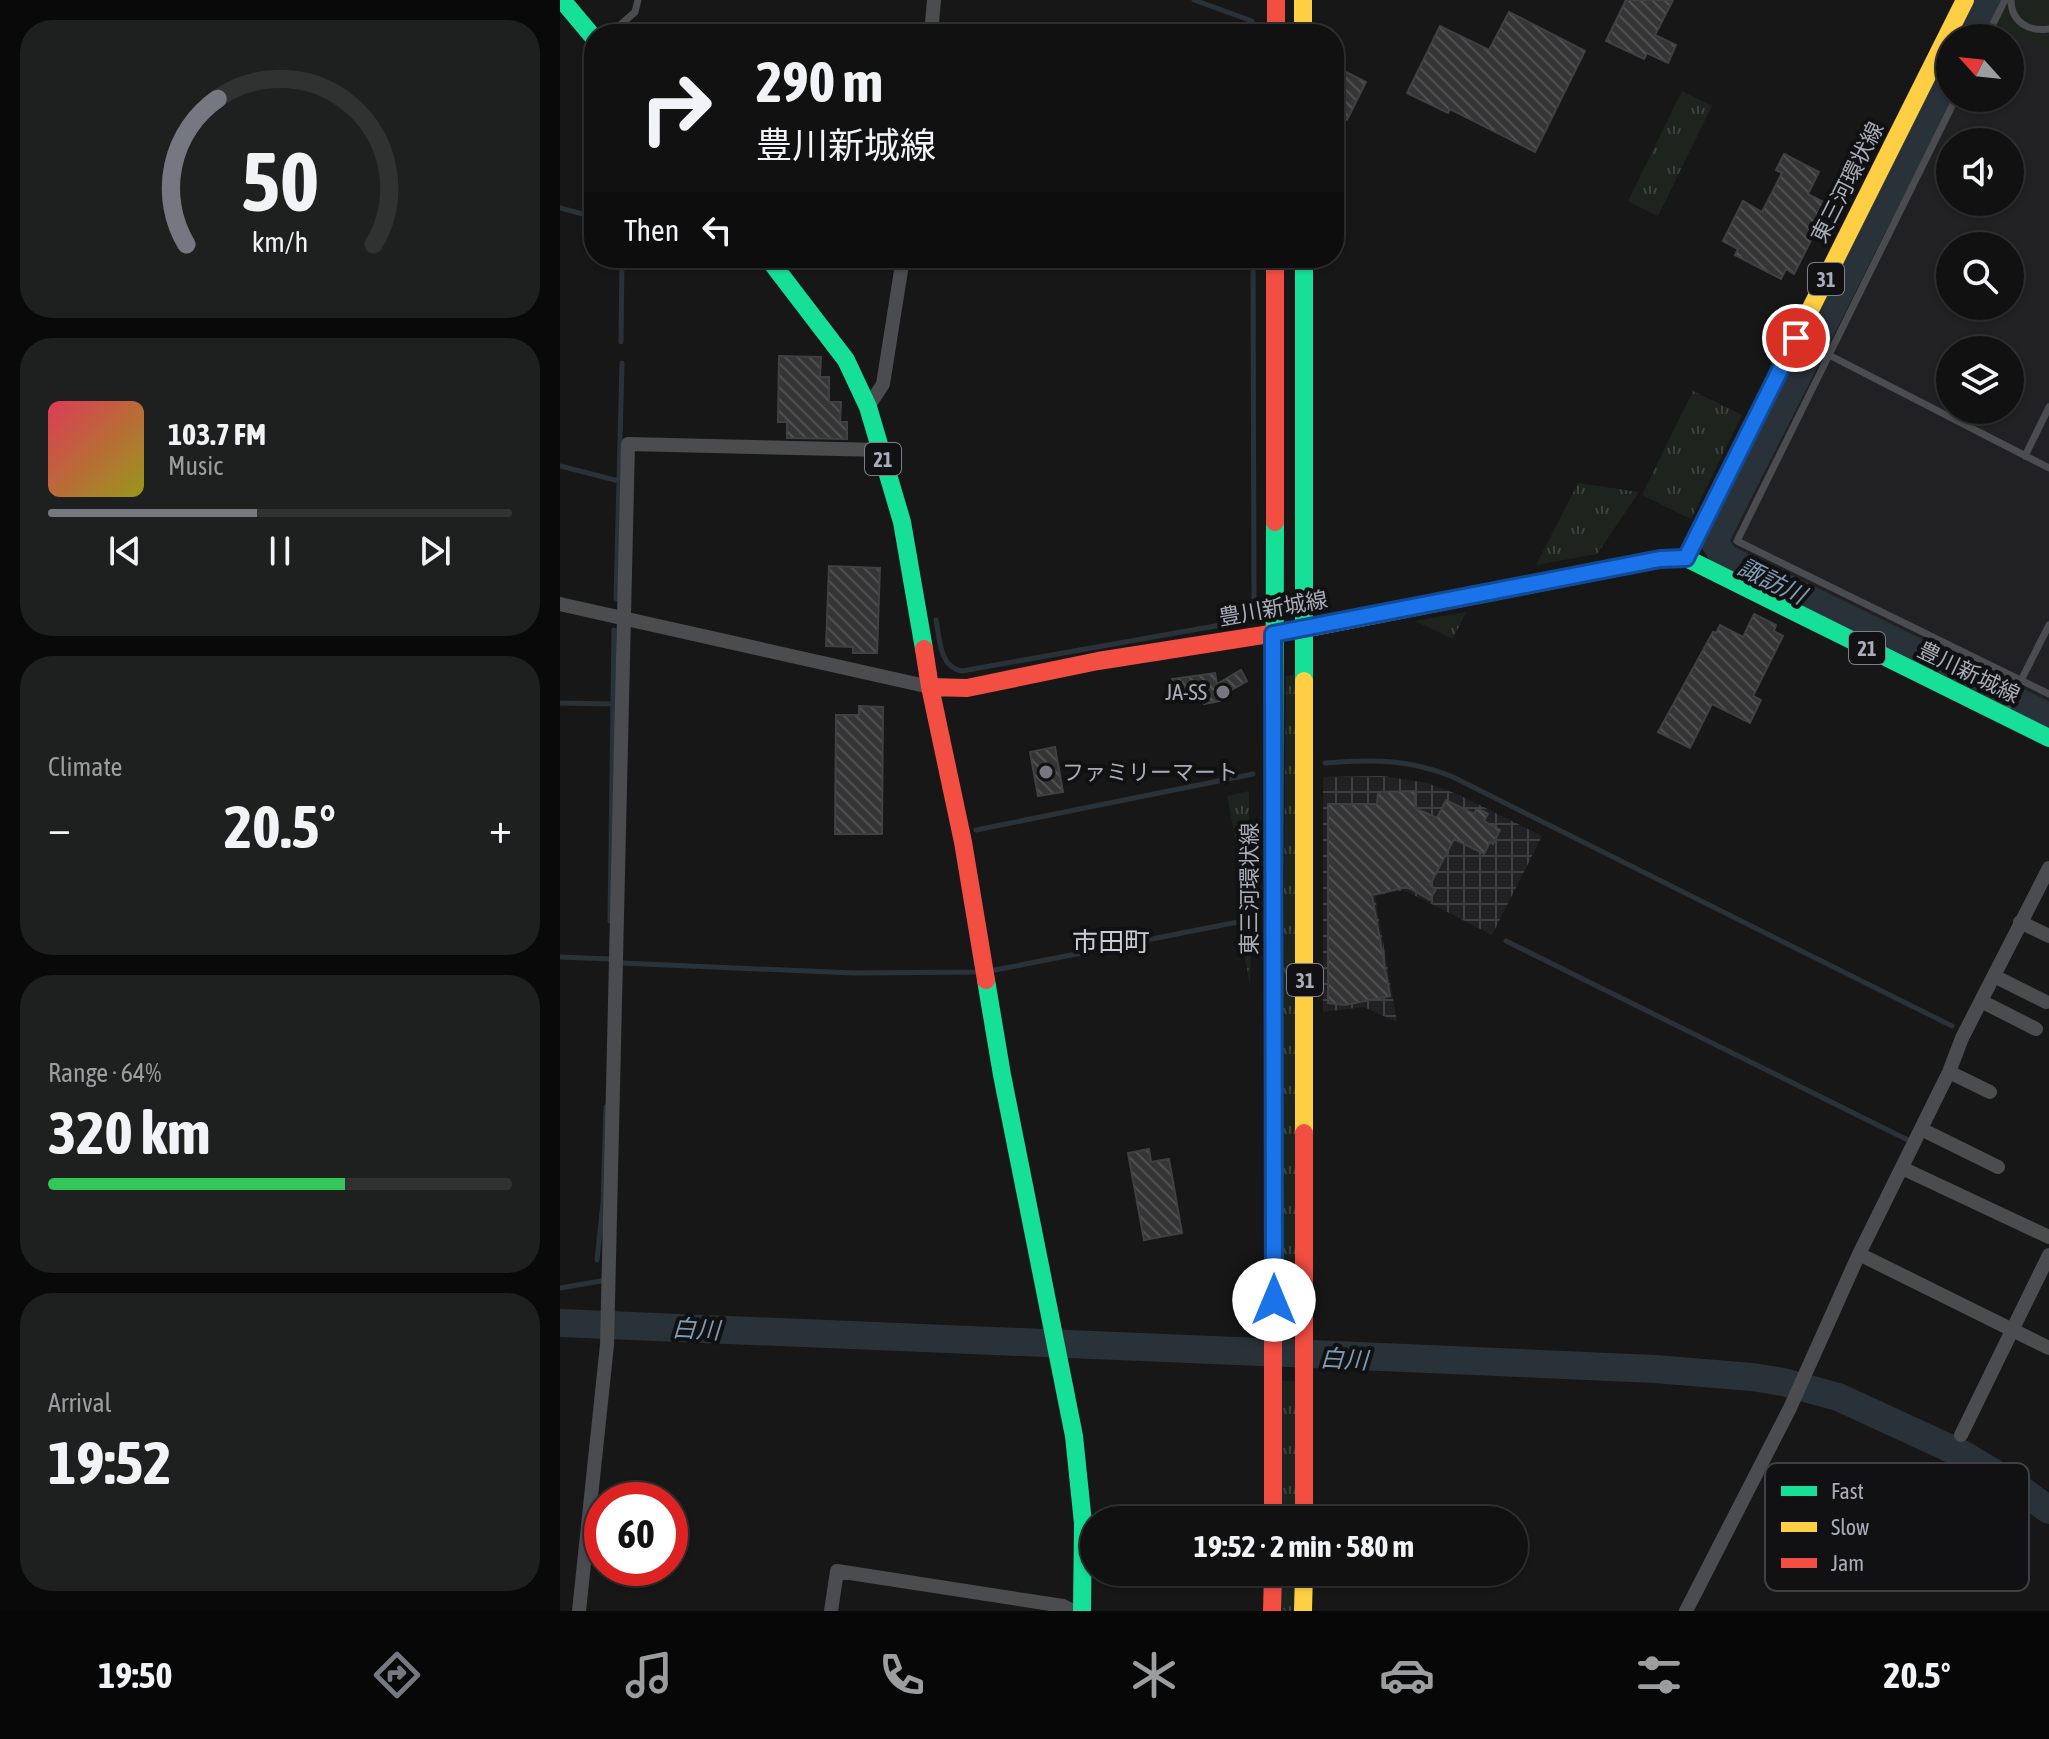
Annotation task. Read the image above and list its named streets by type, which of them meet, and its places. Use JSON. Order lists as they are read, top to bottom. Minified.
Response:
{"streets":{"main road":["東三河環状線","31","21","豊川新城線"]},"crossings":[["東三河環状線","豊川新城線"],["31","豊川新城線"],["21","豊川新城線"]],"districts":["市田町"],"water":["諏訪川","白川"],"places":["JA-SS","ファミリーマート"],"legend":["Fast","Slow","Jam"],"north":"top left","page":{"turn":["290 m","豊川新城線"],"then":"Then","song":["103.7 FM","Music"],"tile":["Climate",["Range · 64%","320 km"],["Arrival","19:52"]],"heat":["−","20.5°","+"],"limit":"60","trip":"19:52 · 2 min · 580 m","tabs":["19:50","20.5°"],"gauge":["50","km/h"]}}
